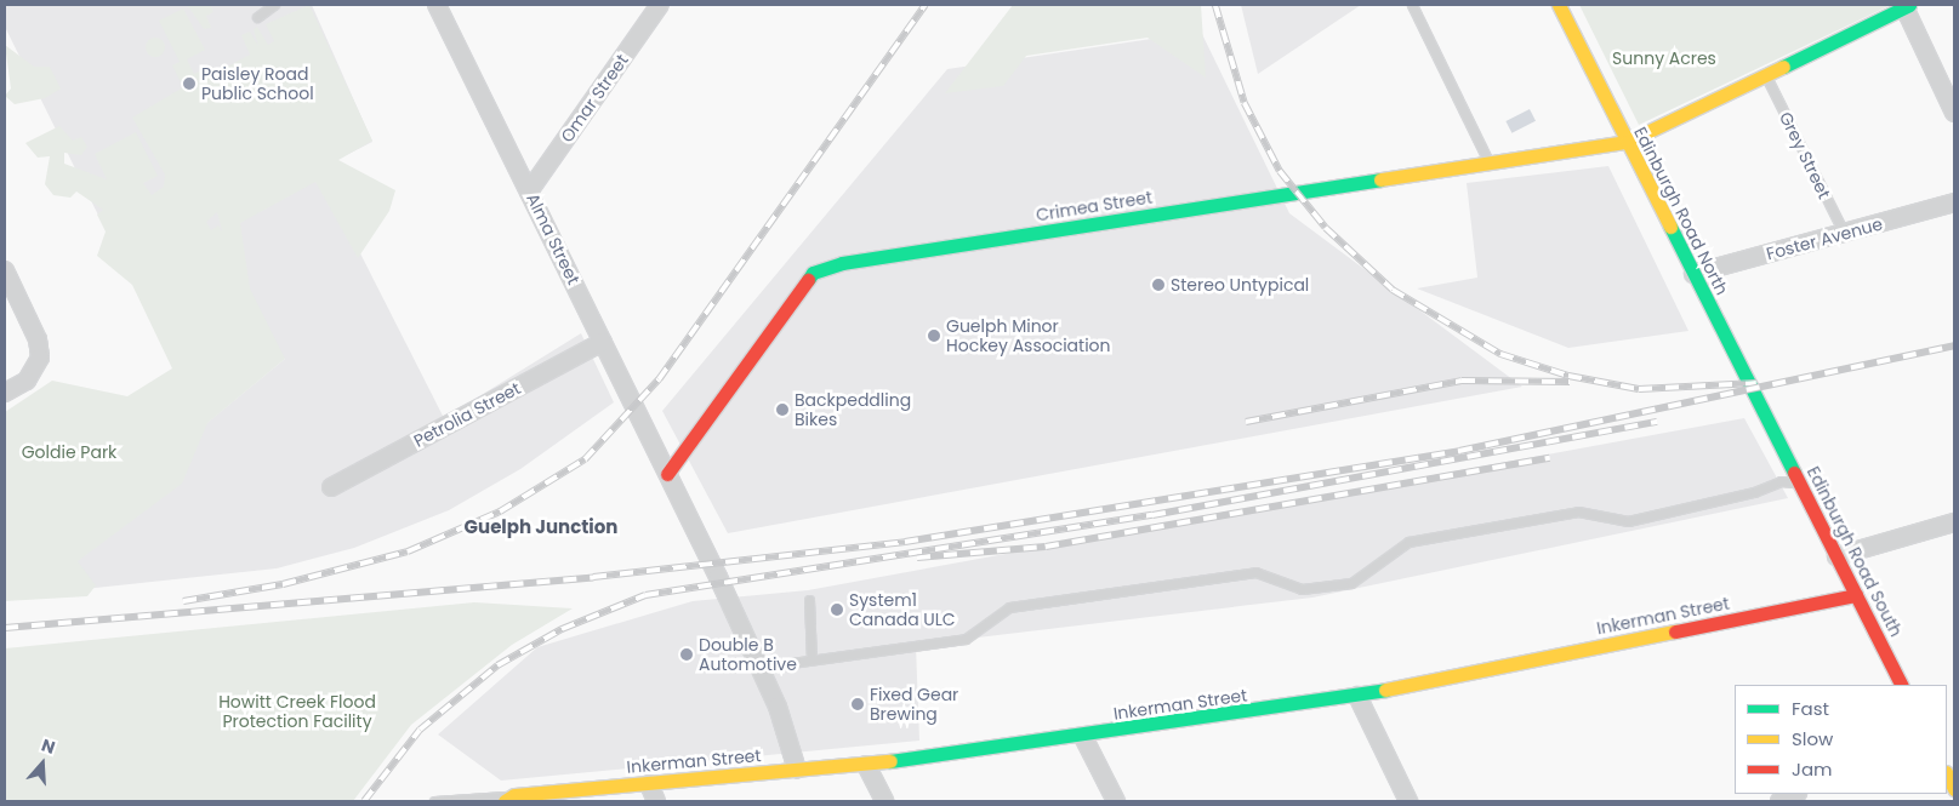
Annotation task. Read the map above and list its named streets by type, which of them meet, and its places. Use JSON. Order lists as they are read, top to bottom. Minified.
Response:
{"streets":{"street":["Omar Street","Crimea Street","Edinburgh Road North","Alma Street","Foster Avenue","Petrolia Street","Edinburgh Road South","Inkerman Street"],"lane":["Grey Street"]},"crossings":[["Omar Street","Alma Street"],["Grey Street","Crimea Street"],["Grey Street","Foster Avenue"],["Crimea Street","Edinburgh Road North"],["Crimea Street","Alma Street"],["Edinburgh Road North","Foster Avenue"],["Edinburgh Road North","Edinburgh Road South"],["Alma Street","Petrolia Street"],["Alma Street","Inkerman Street"],["Edinburgh Road South","Inkerman Street"]],"districts":["Guelph Junction"],"parks":["Sunny Acres","Goldie Park","Howitt Creek Flood Protection Facility"],"places":["Paisley Road Public School","Stereo Untypical","Guelph Minor Hockey Association","Backpeddling Bikes","System1 Canada ULC","Double B Automotive","Fixed Gear Brewing"],"legend":["Fast","Slow","Jam"],"north":"top"}
